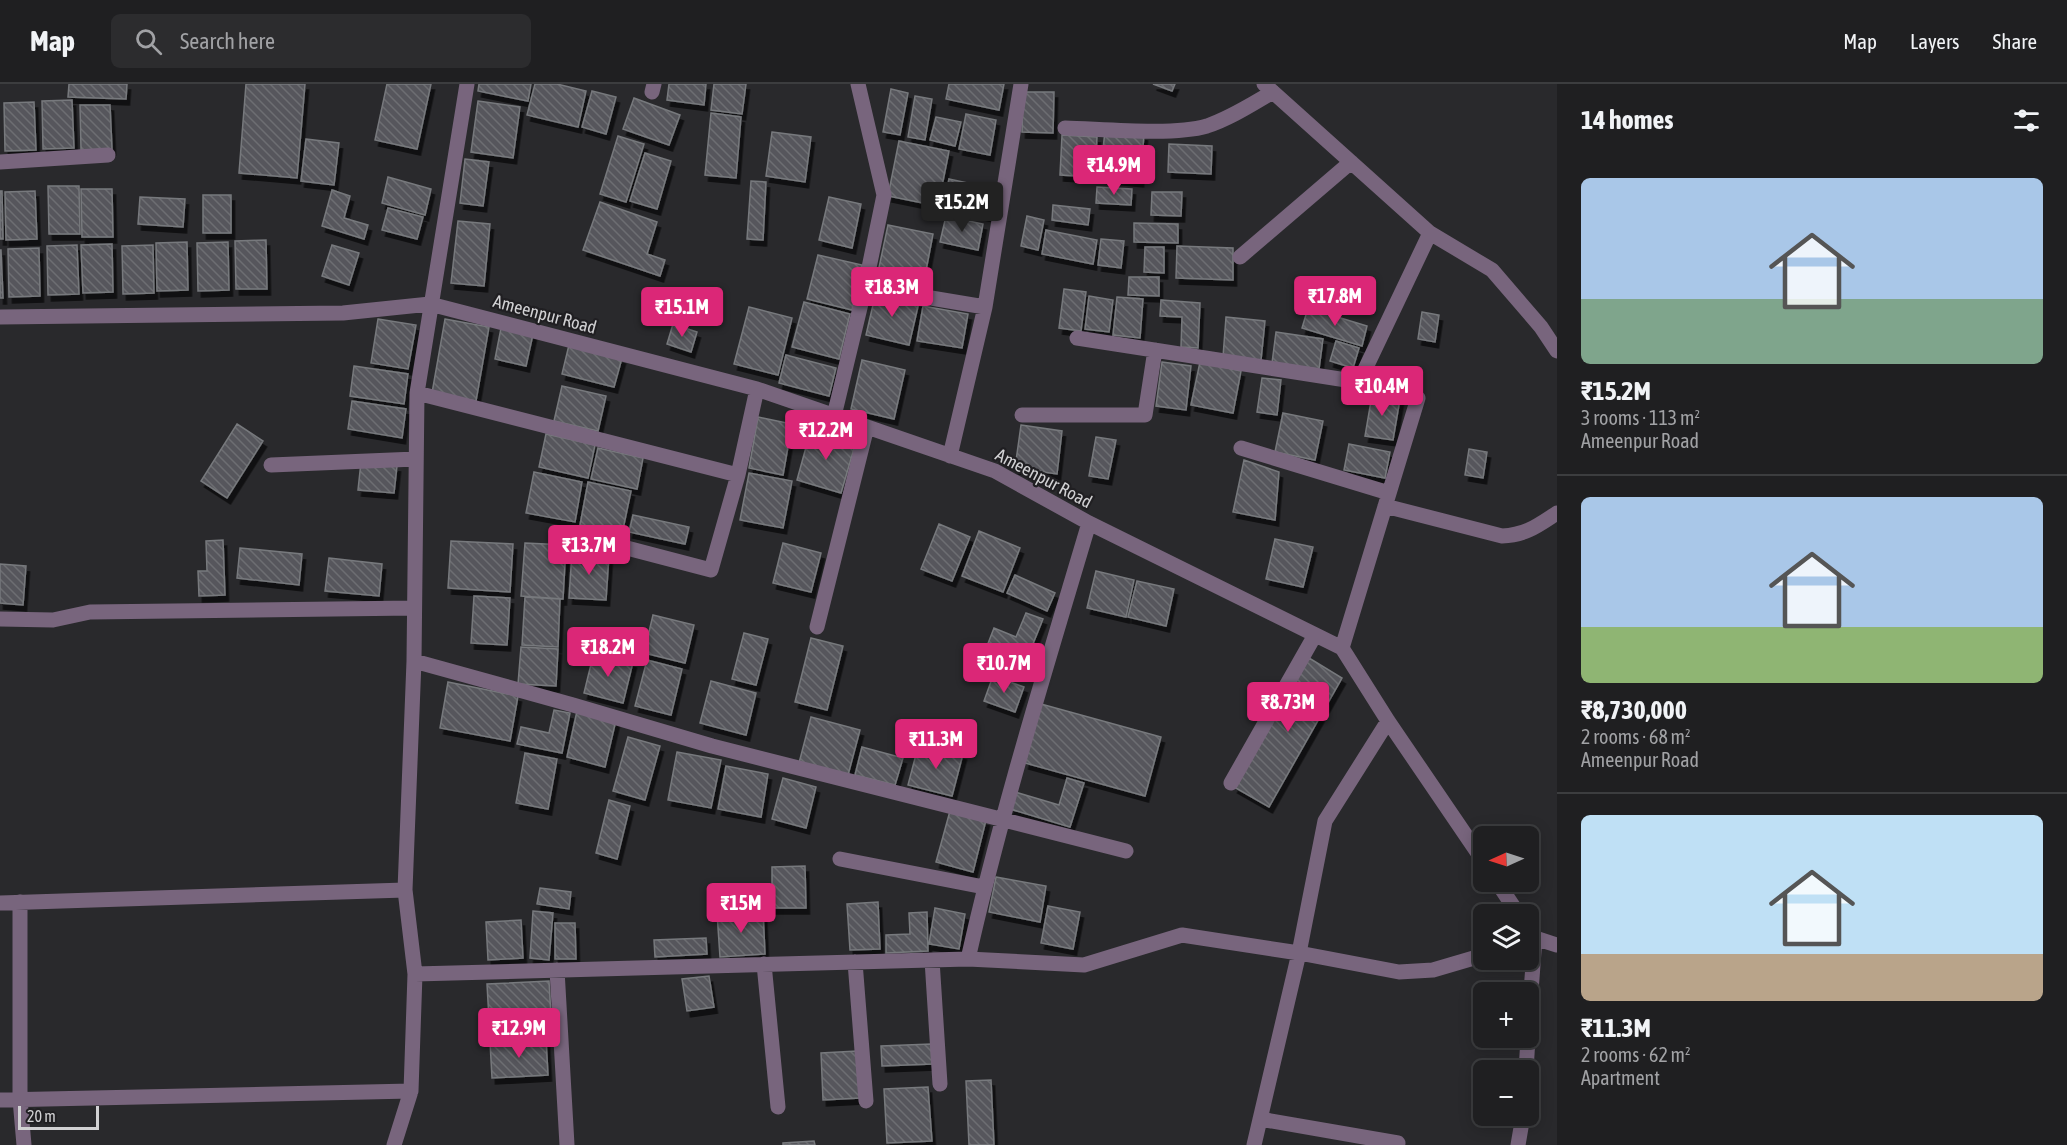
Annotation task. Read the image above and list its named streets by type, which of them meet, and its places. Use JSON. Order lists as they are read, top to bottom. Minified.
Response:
{"streets":{"street":["Ameenpur Road"]},"scale_bar":"20 m","north":"left","page":{"header":"Map","search":"Search here","nav":["Map","Layers","Share"],"heading":"14 homes","price":["₹14.9M","₹15.2M","₹18.3M","₹17.8M","₹15.1M","₹10.4M","₹12.2M","₹13.7M","₹18.2M","₹10.7M","₹8.73M","₹11.3M","₹15M","₹12.9M"],"list":[{"name":"₹15.2M","note":"3 rooms · 113 m² · Ameenpur Road"},{"name":"₹8,730,000","note":"2 rooms · 68 m² · Ameenpur Road"},{"name":"₹11.3M","note":"2 rooms · 62 m² · Apartment"}],"map_buttons":["+","−"],"scale":"20 m"}}
